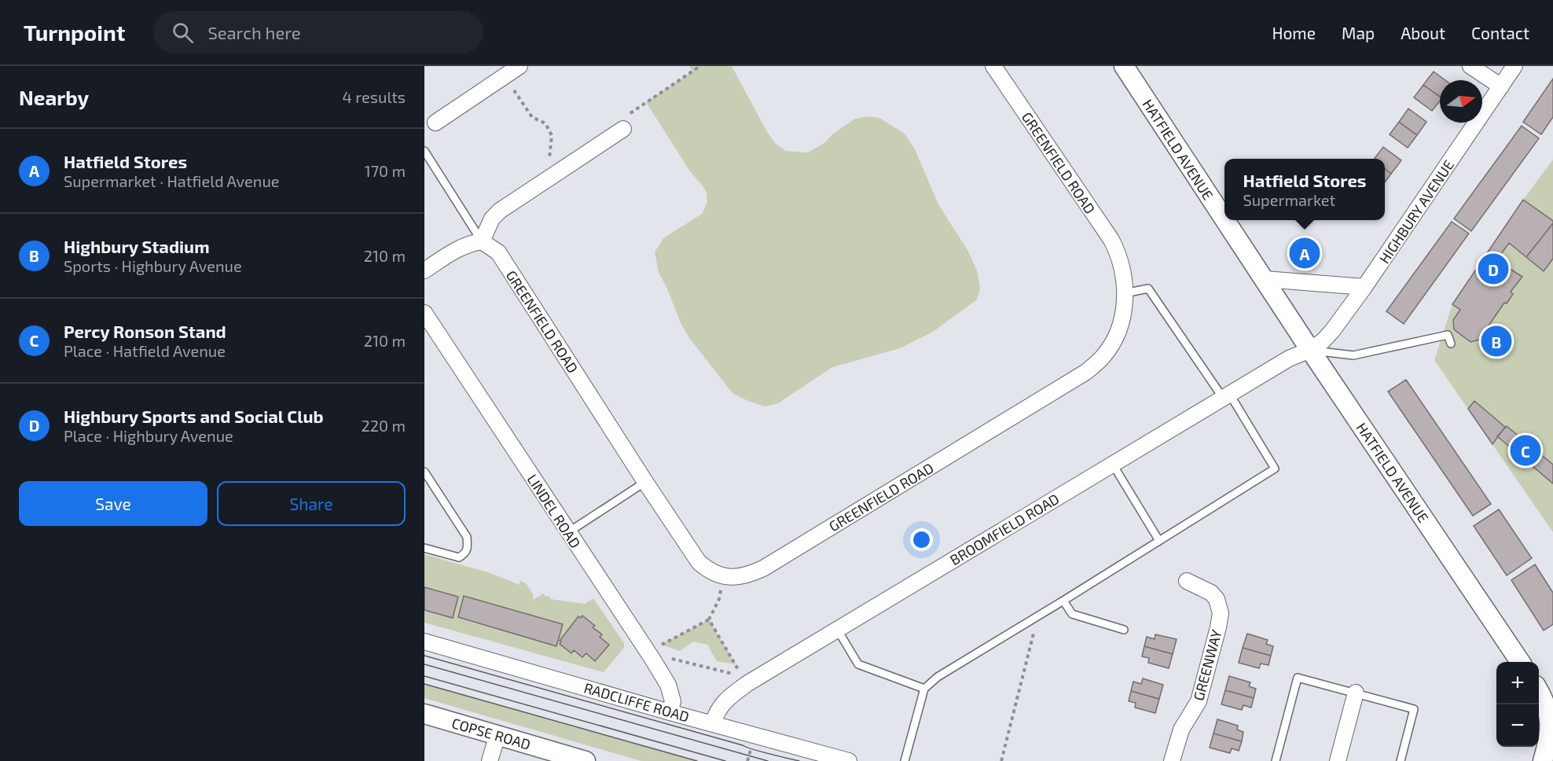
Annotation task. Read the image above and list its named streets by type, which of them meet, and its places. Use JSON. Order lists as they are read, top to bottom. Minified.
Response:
{"streets":{"street":["HATFIELD AVENUE","GREENFIELD ROAD","HIGHBURY AVENUE","LINDEL ROAD","BROOMFIELD ROAD","GREENWAY","RADCLIFFE ROAD","COPSE ROAD"]},"crossings":[["HATFIELD AVENUE","HIGHBURY AVENUE"],["HATFIELD AVENUE","BROOMFIELD ROAD"],["HIGHBURY AVENUE","BROOMFIELD ROAD"],["LINDEL ROAD","RADCLIFFE ROAD"],["BROOMFIELD ROAD","RADCLIFFE ROAD"]],"north":"right","page":{"header":"Turnpoint","search":"Search here","nav":["Home","Map","About","Contact"],"heading":["Nearby","4 results"],"list":[{"mark":"A","name":"Hatfield Stores","note":"Supermarket · Hatfield Avenue","value":"170 m"},{"mark":"B","name":"Highbury Stadium","note":"Sports · Highbury Avenue","value":"210 m"},{"mark":"C","name":"Percy Ronson Stand","note":"Place · Hatfield Avenue","value":"210 m"},{"mark":"D","name":"Highbury Sports and Social Club","note":"Place · Highbury Avenue","value":"220 m"}],"popup":["Hatfield Stores","Supermarket"],"pins":["A","D","B","C"],"buttons":["Save","Share"],"map_buttons":["+","−"]}}
